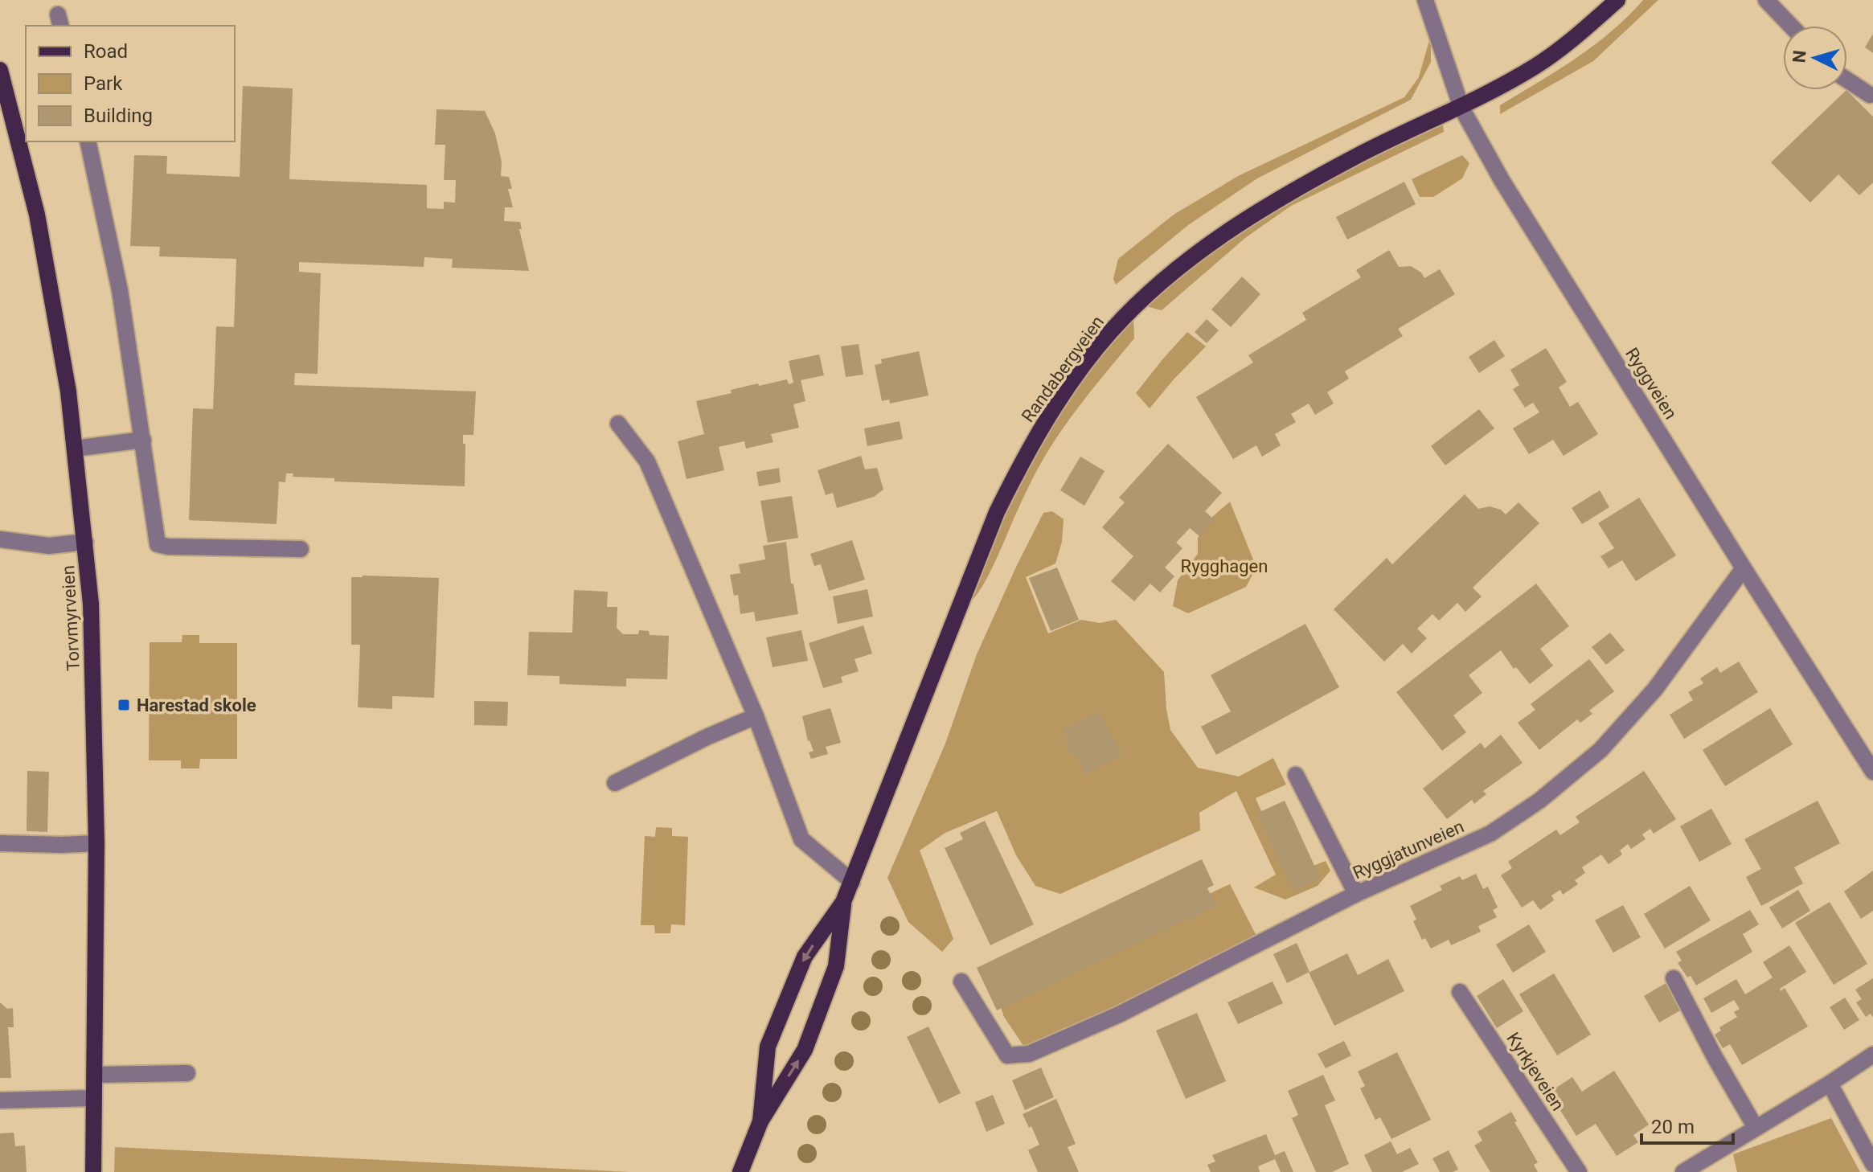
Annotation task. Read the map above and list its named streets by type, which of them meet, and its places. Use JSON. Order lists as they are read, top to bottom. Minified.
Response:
{"streets":{"main road":["Randabergveien","Torvmyrveien"],"street":["Ryggveien","Ryggjatunveien","Kyrkjeveien"]},"crossings":[["Randabergveien","Ryggveien"],["Ryggveien","Ryggjatunveien"]],"parks":["Rygghagen"],"places":{"transit":["Harestad skole"]},"legend":["Road","Park","Building"],"scale_bar":"20 m","north":"left"}
